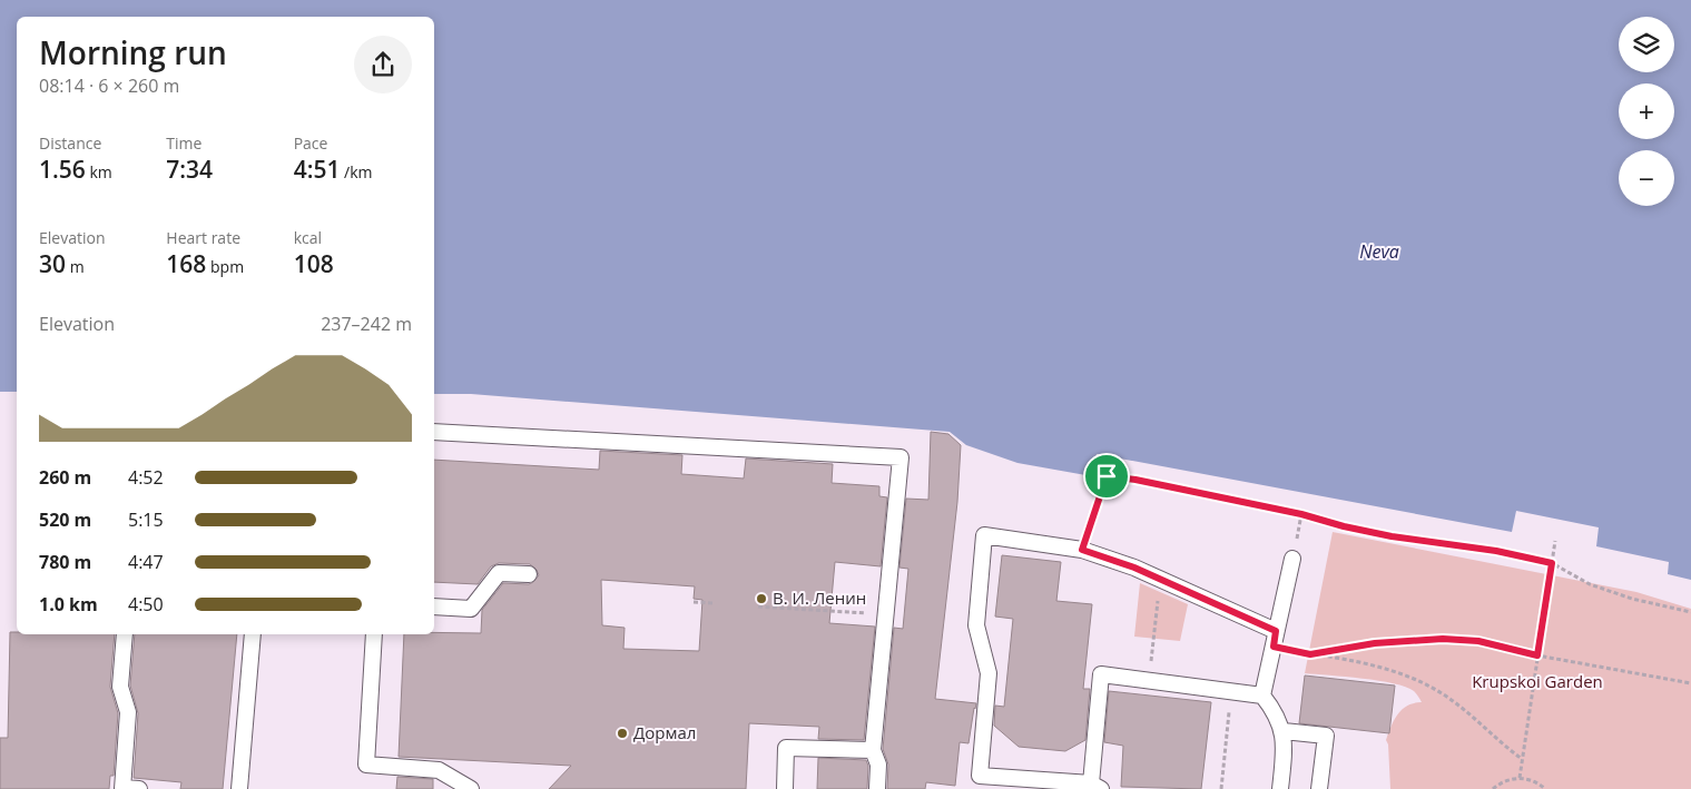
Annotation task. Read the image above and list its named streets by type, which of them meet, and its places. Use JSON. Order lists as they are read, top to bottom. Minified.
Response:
{"water":["Neva"],"parks":["Krupskoi Garden"],"places":["В. И. Ленин","Дормал"],"page":{"map_buttons":["+","−"],"heading":["Morning run","08:14 · 6 × 260 m"],"stats":[["Distance","1.56 km"],["Time","7:34"],["Pace","4:51 /km"],["Elevation","30 m"],["Heart rate","168 bpm"],["kcal","108"]],"chart":["Elevation","237–242 m"],"list":[{"name":"260 m","note":"4:52"},{"name":"520 m","note":"5:15"},{"name":"780 m","note":"4:47"},{"name":"1.0 km","note":"4:50"}]}}
